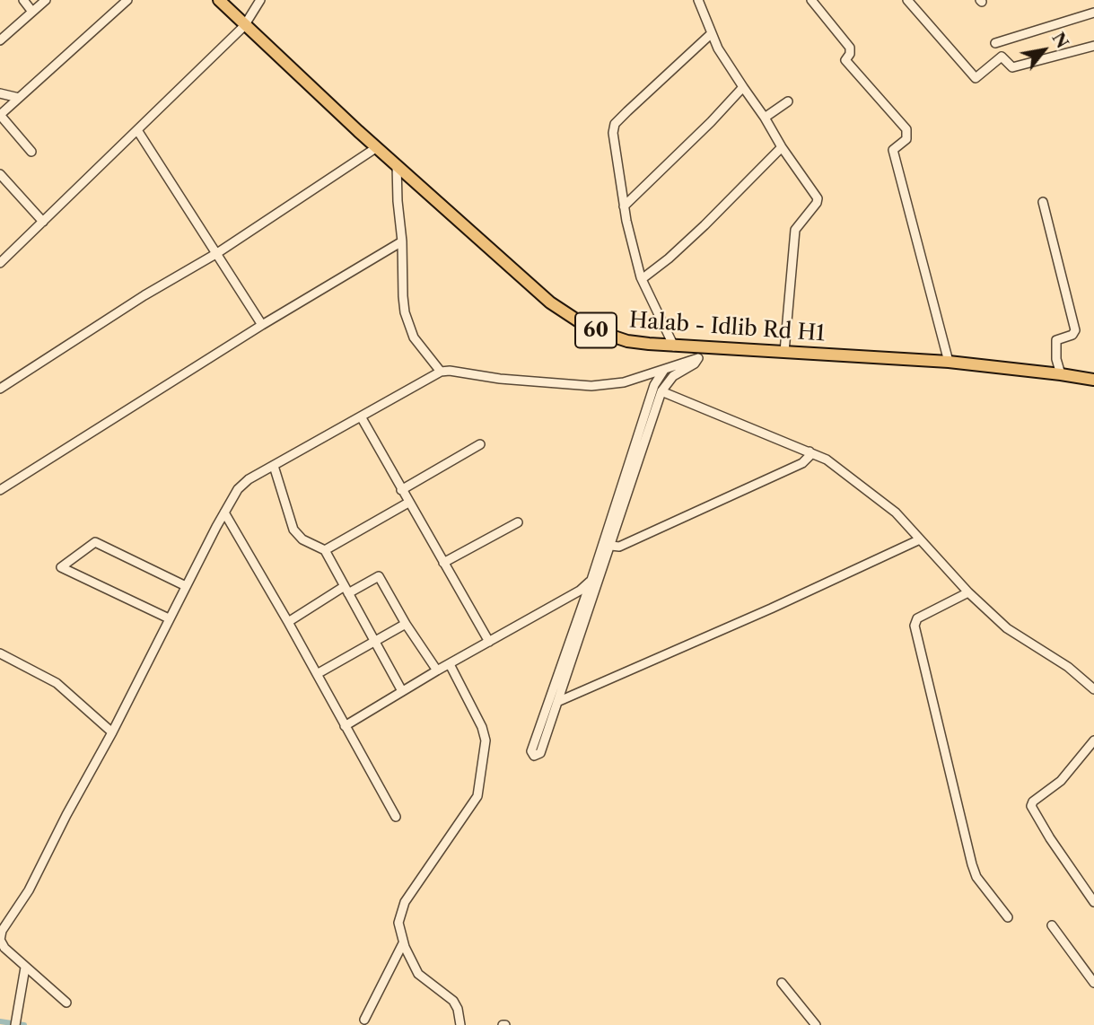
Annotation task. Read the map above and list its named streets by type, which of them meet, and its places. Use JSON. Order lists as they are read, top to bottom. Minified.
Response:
{"streets":{"highway":["Halab - Idlib Rd H1","60"]},"north":"top right"}
